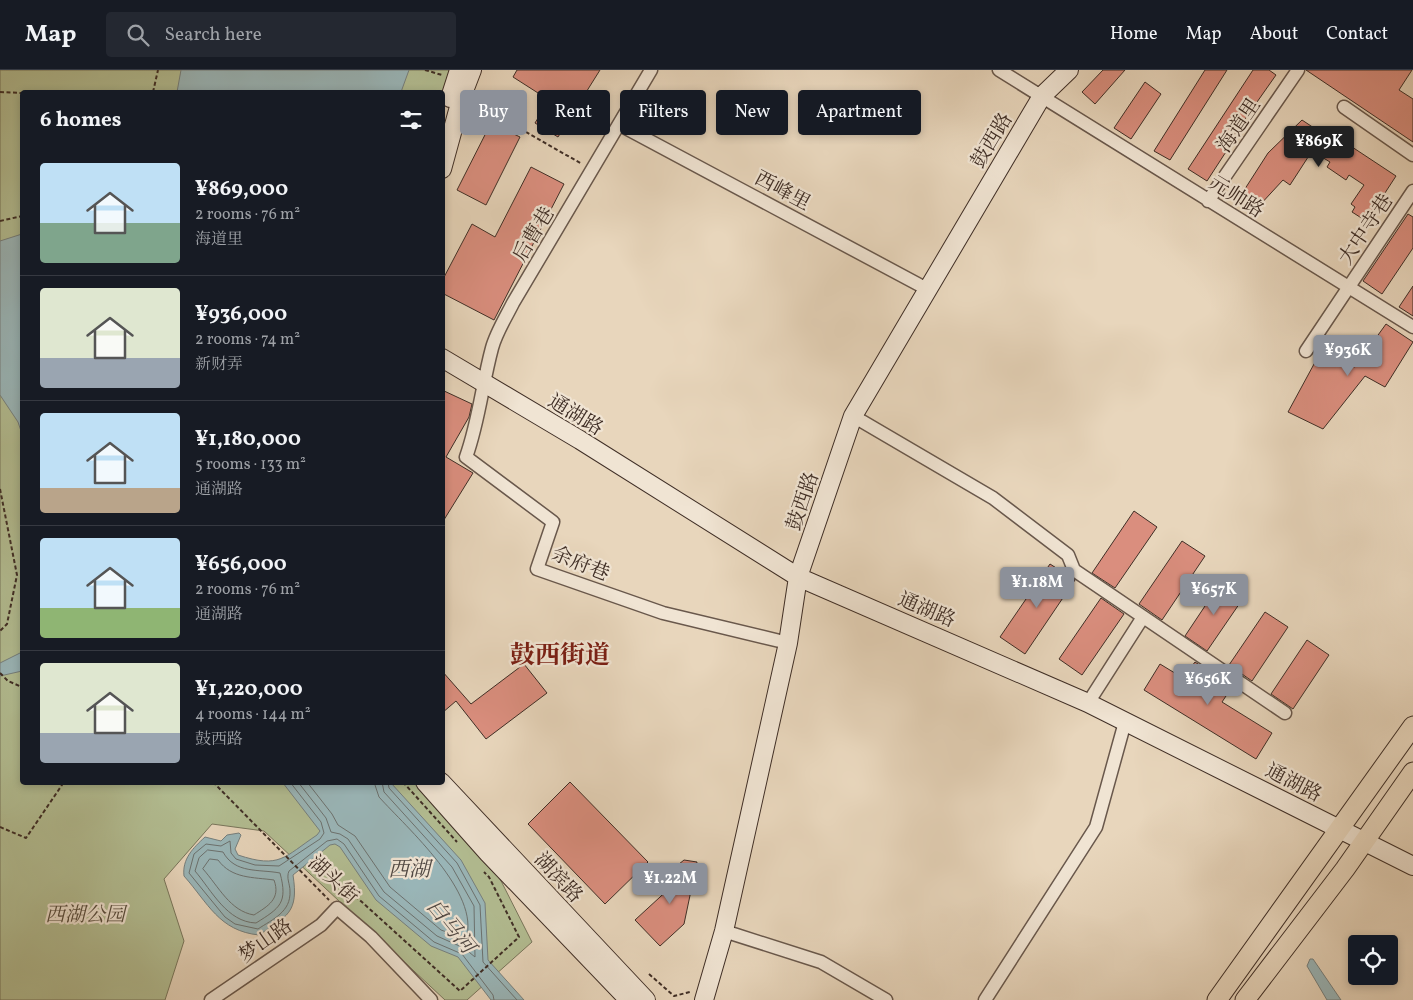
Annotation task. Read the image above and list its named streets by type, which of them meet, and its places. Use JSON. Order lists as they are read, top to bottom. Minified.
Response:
{"streets":{"street":["海道里","鼓西路","西峰里","元帅路","大中寺巷","后曹巷","通湖路","余府巷","湖滨路","湖头街","梦山路"]},"crossings":[["海道里","元帅路"],["鼓西路","西峰里"],["鼓西路","元帅路"],["鼓西路","通湖路"],["鼓西路","余府巷"],["元帅路","大中寺巷"],["后曹巷","通湖路"],["后曹巷","余府巷"],["湖头街","梦山路"]],"districts":["鼓西街道"],"water":["西湖","白马河"],"parks":["西湖公园"],"page":{"header":"Map","search":"Search here","nav":["Home","Map","About","Contact"],"chip":["Buy","Rent","Filters","New","Apartment"],"heading":"6 homes","price":["¥869K","¥936K","¥1.18M","¥657K","¥656K","¥1.22M"],"list":[{"name":"¥869,000","note":"2 rooms · 76 m² · 海道里"},{"name":"¥936,000","note":"2 rooms · 74 m² · 新财弄"},{"name":"¥1,180,000","note":"5 rooms · 133 m² · 通湖路"},{"name":"¥656,000","note":"2 rooms · 76 m² · 通湖路"},{"name":"¥1,220,000","note":"4 rooms · 144 m² · 鼓西路"}]}}
